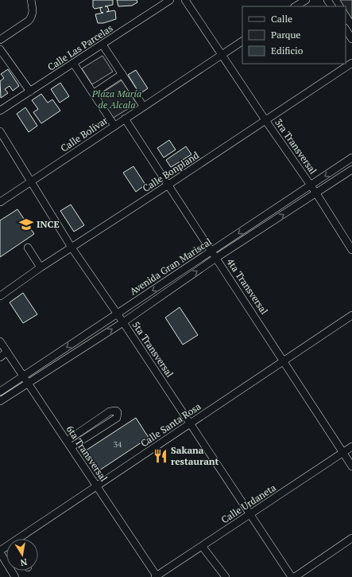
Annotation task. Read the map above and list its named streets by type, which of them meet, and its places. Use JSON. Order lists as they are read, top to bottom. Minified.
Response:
{"streets":{"street":["Calle Las Parcelas","Calle Bolívar","3ra Transversal","Calle Bonpland","Avenida Gran Mariscal","4ta Transversal","5ta Transversal","Calle Santa Rosa","6ta Transversal","Calle Urdaneta"]},"crossings":[["Calle Bolívar","3ra Transversal"],["Calle Bolívar","4ta Transversal"],["Calle Bolívar","5ta Transversal"],["3ra Transversal","Calle Bonpland"],["3ra Transversal","Avenida Gran Mariscal"],["Calle Bonpland","4ta Transversal"],["Calle Bonpland","5ta Transversal"],["Avenida Gran Mariscal","4ta Transversal"],["Avenida Gran Mariscal","5ta Transversal"],["Avenida Gran Mariscal","6ta Transversal"],["4ta Transversal","Calle Santa Rosa"],["4ta Transversal","Calle Urdaneta"],["5ta Transversal","Calle Santa Rosa"],["5ta Transversal","Calle Urdaneta"],["Calle Santa Rosa","6ta Transversal"],["6ta Transversal","Calle Urdaneta"]],"parks":["Plaza María de Alcala"],"places":{"school or university":["INCE"],"restaurant":["Sakana restaurant"]},"house_numbers":["34"],"legend":["Calle","Parque","Edificio"],"north":"bottom"}
